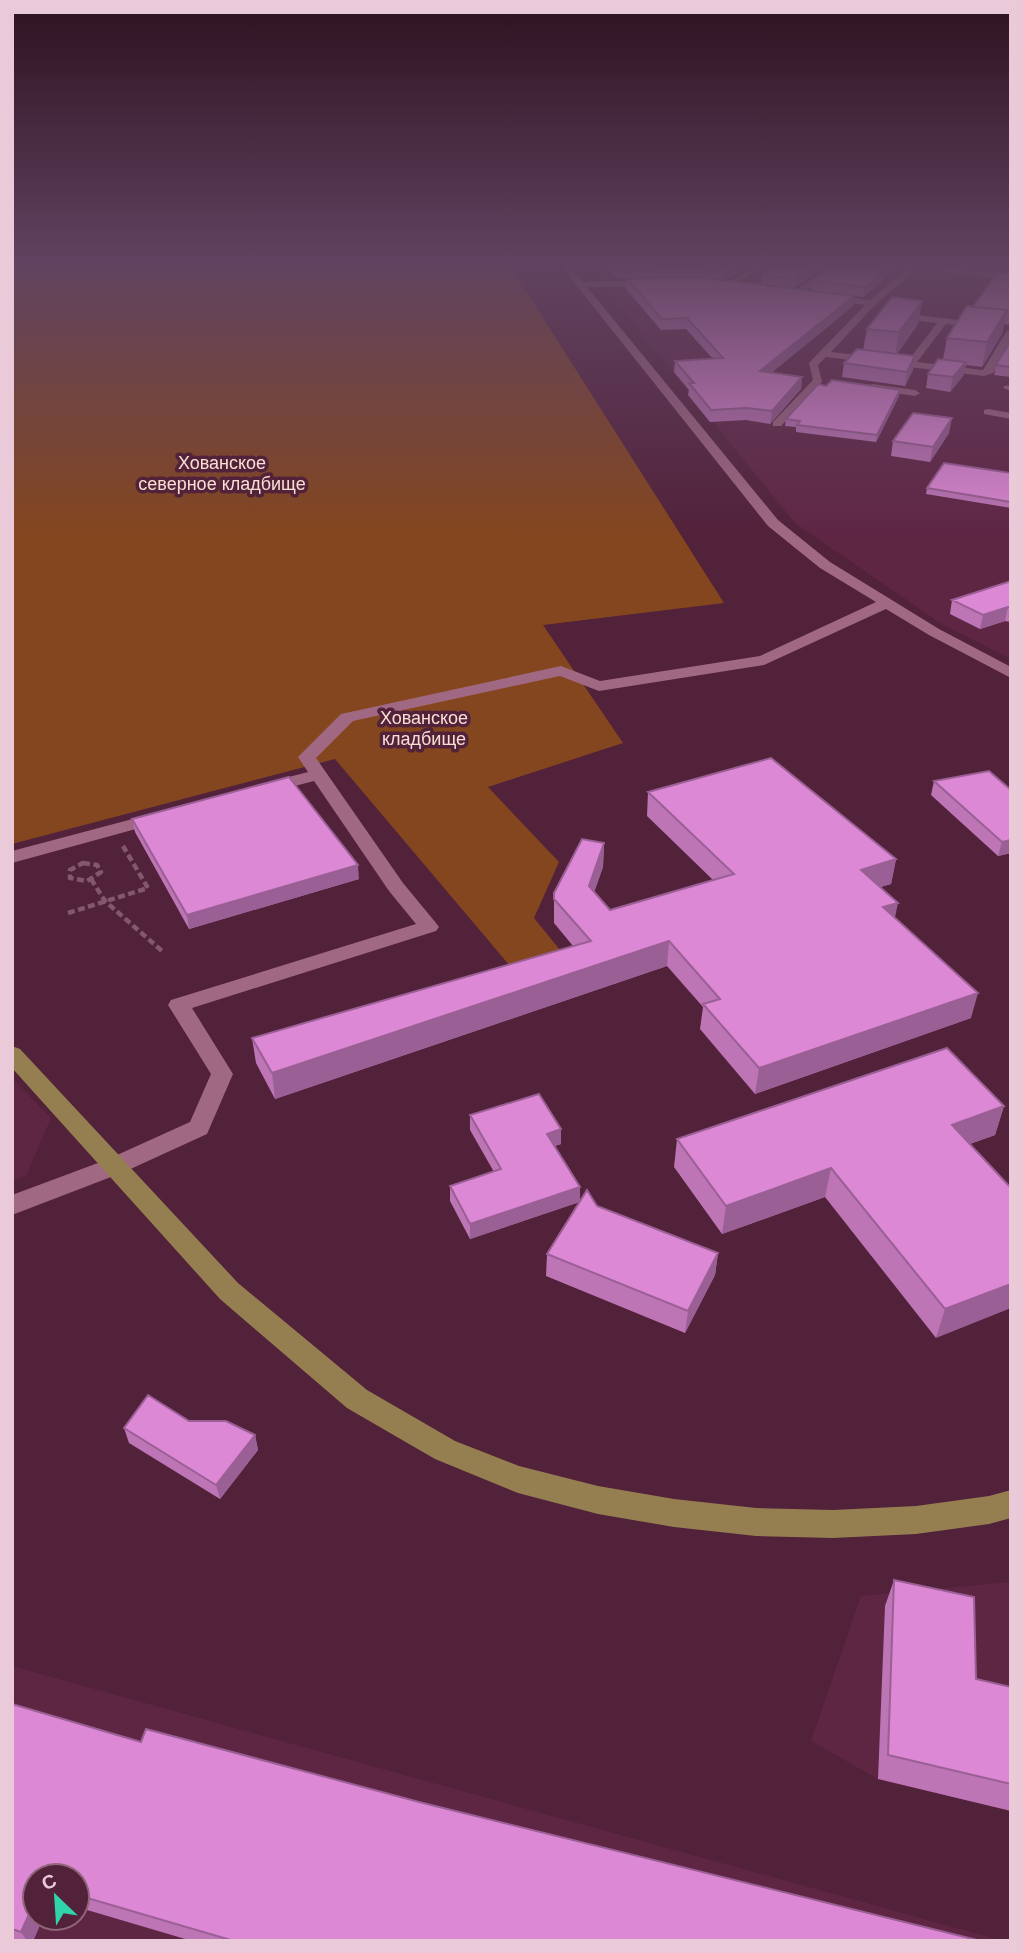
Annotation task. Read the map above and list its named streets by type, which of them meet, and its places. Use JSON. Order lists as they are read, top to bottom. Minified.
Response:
{"parks":["Хованское северное кладбище","Хованское кладбище"],"north":"top left"}
